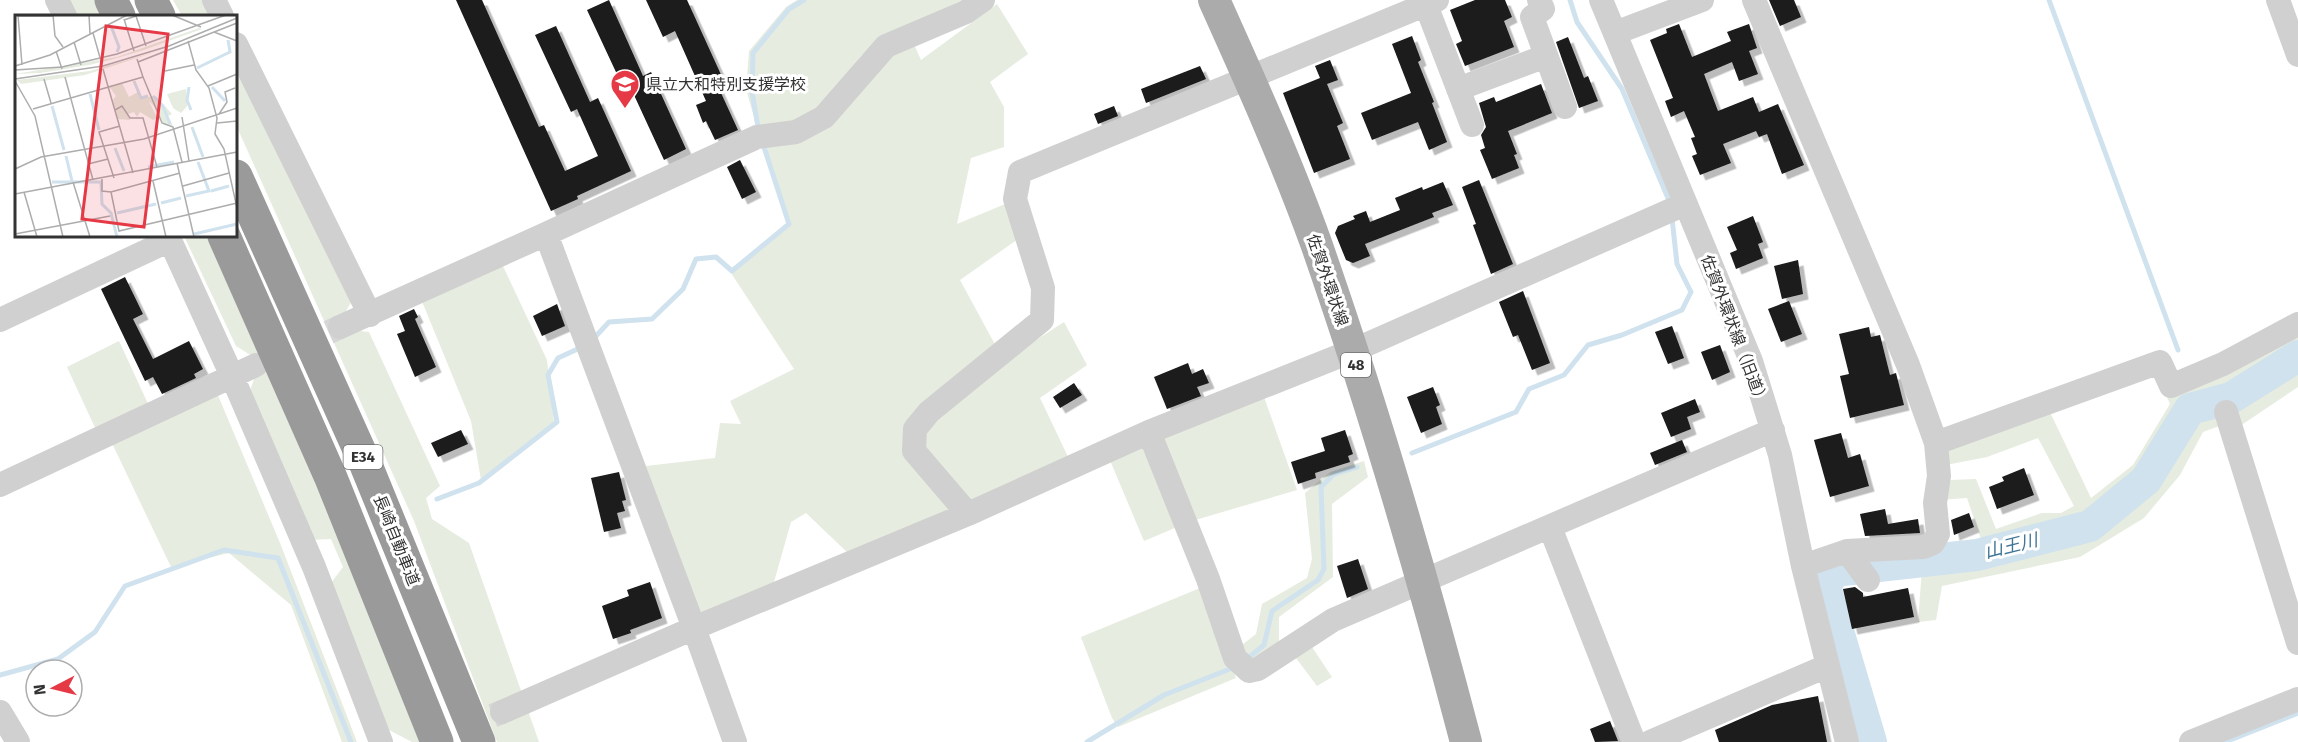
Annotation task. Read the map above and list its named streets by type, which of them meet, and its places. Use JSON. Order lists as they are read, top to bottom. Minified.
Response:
{"streets":{"highway":["E34","長崎自動車道"],"main road":["佐賀外環状線","48"],"street":["佐賀外環状線（旧道）"]},"water":["山王川"],"places":{"school or university":["県立大和特別支援学校"]},"north":"left"}
